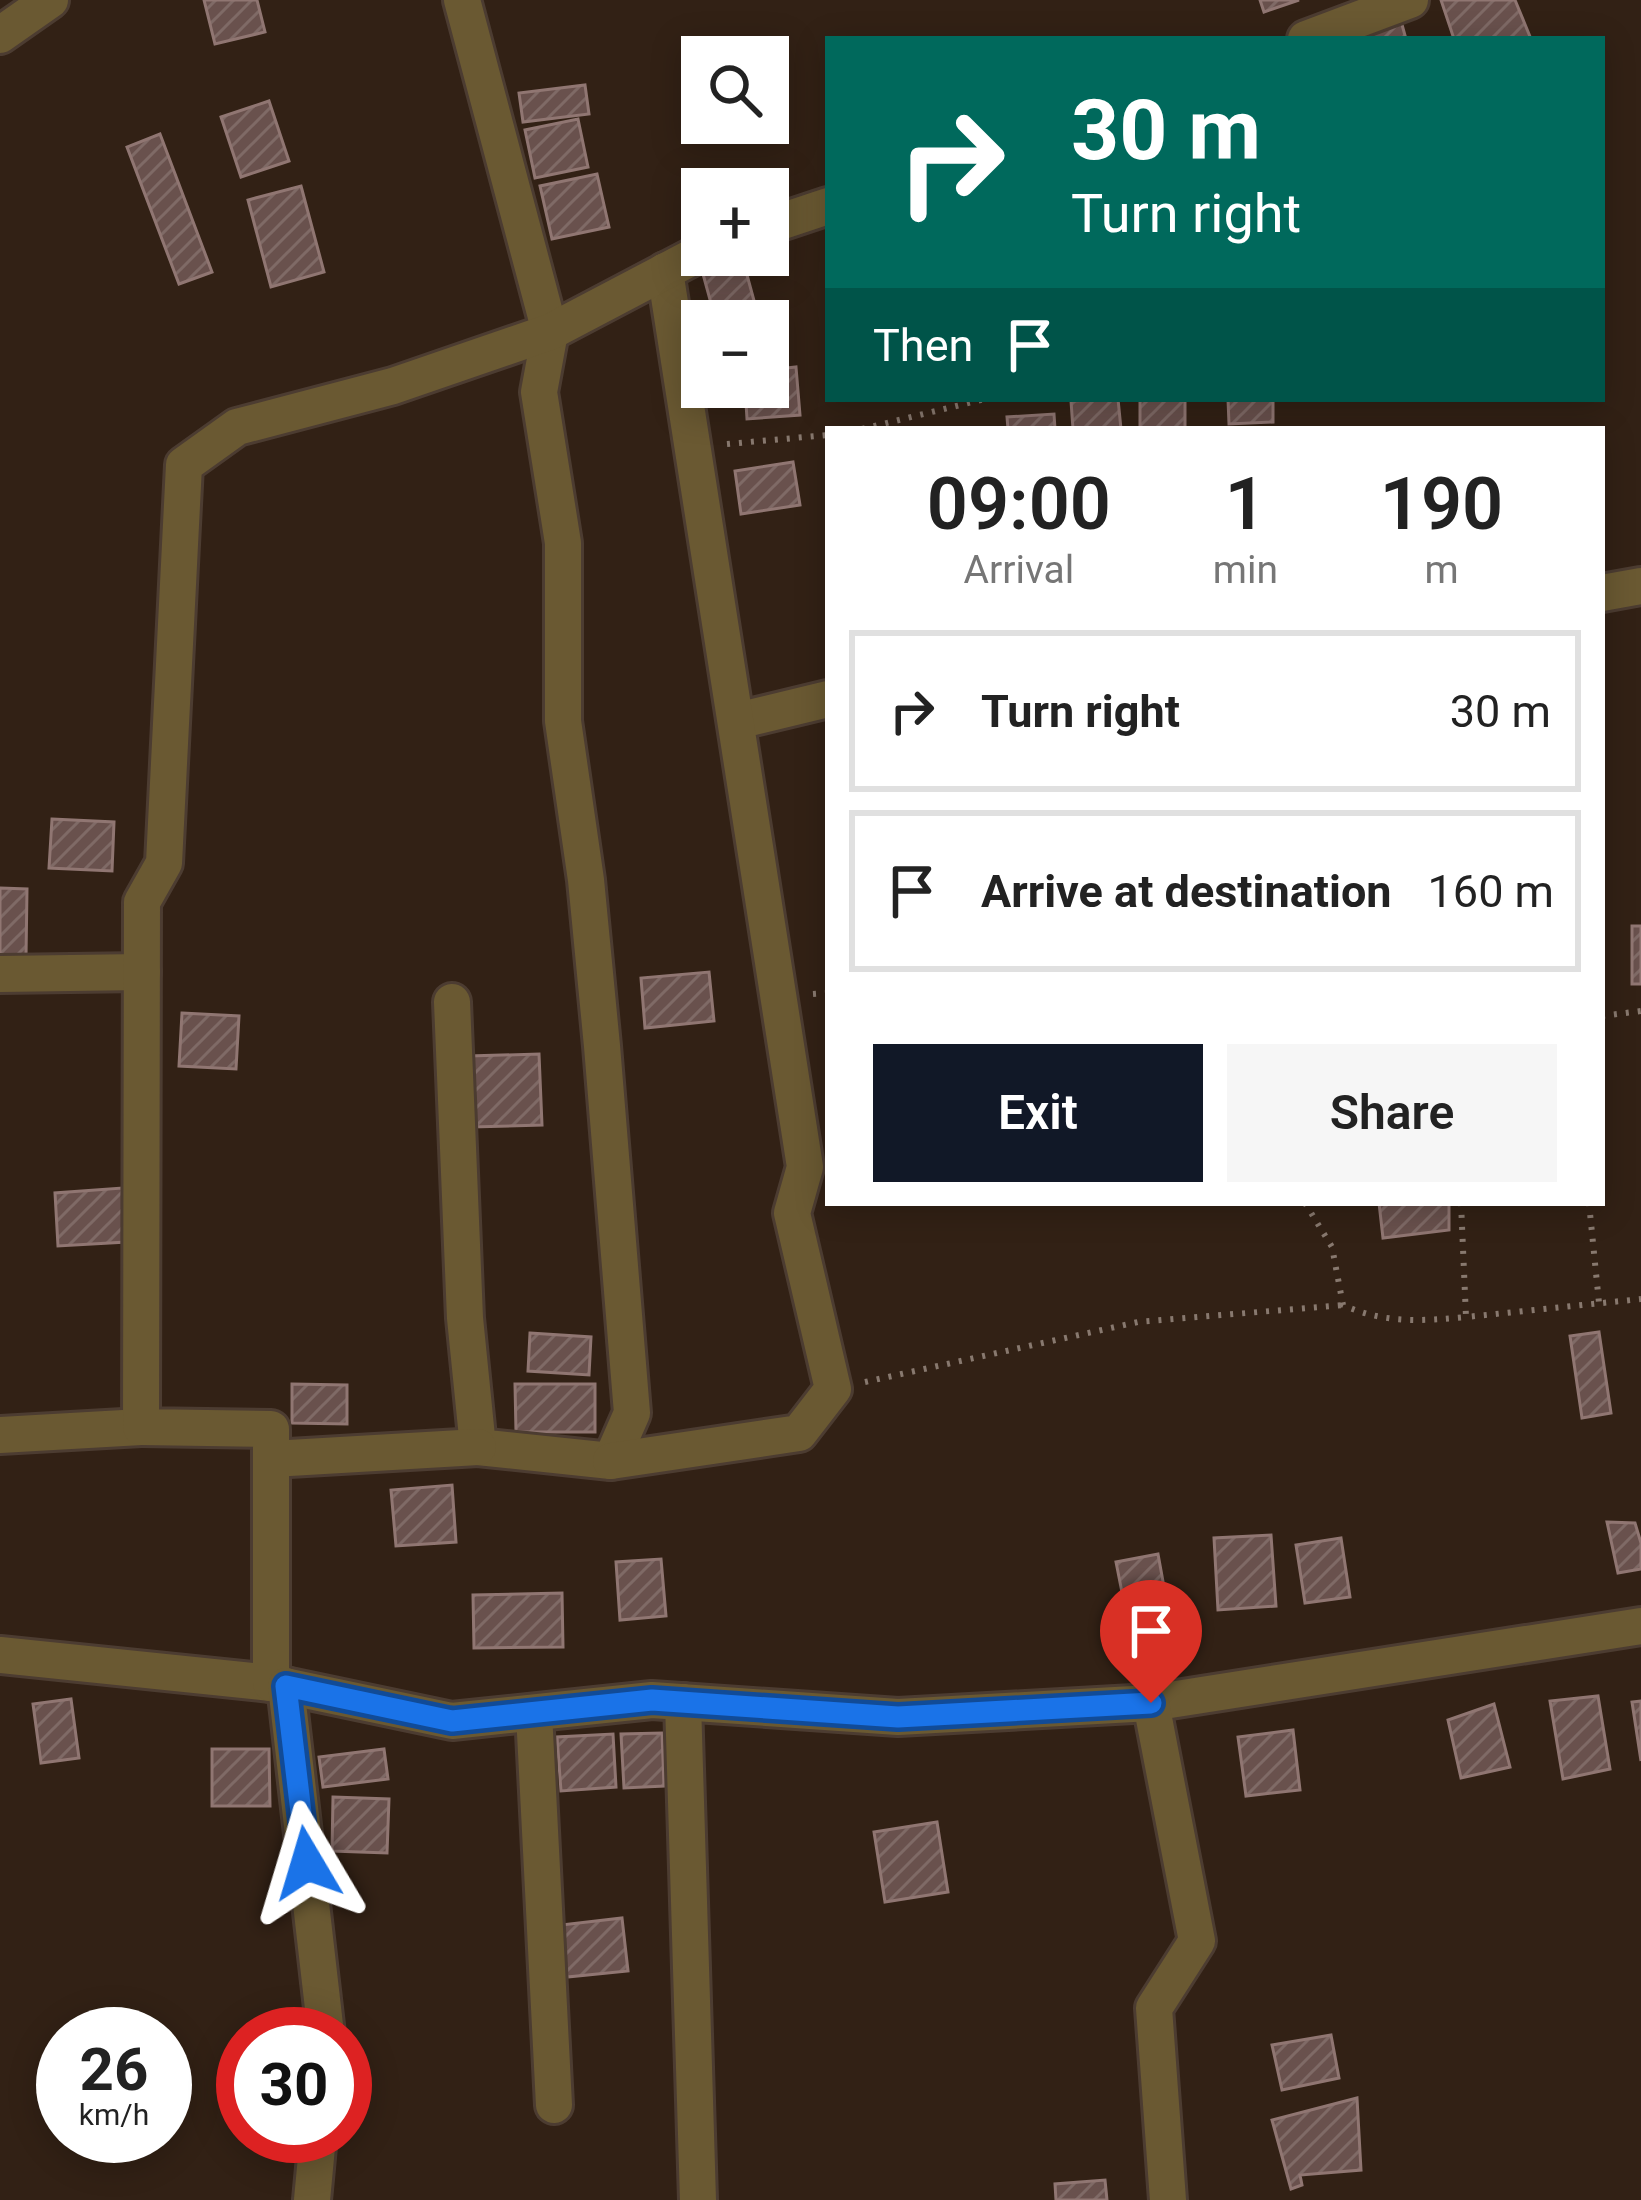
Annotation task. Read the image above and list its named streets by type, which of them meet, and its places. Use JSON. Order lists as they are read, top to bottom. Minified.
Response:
{"page":{"map_buttons":["+","−"],"turn":["30 m","Turn right"],"then":"Then","eta":["09:00","Arrival","1","min","190","m"],"list":[{"name":"Turn right","value":"30 m"},{"name":"Arrive at destination","value":"160 m"}],"buttons":["Exit","Share"],"speed":"26 km/h","limit":"30"}}
